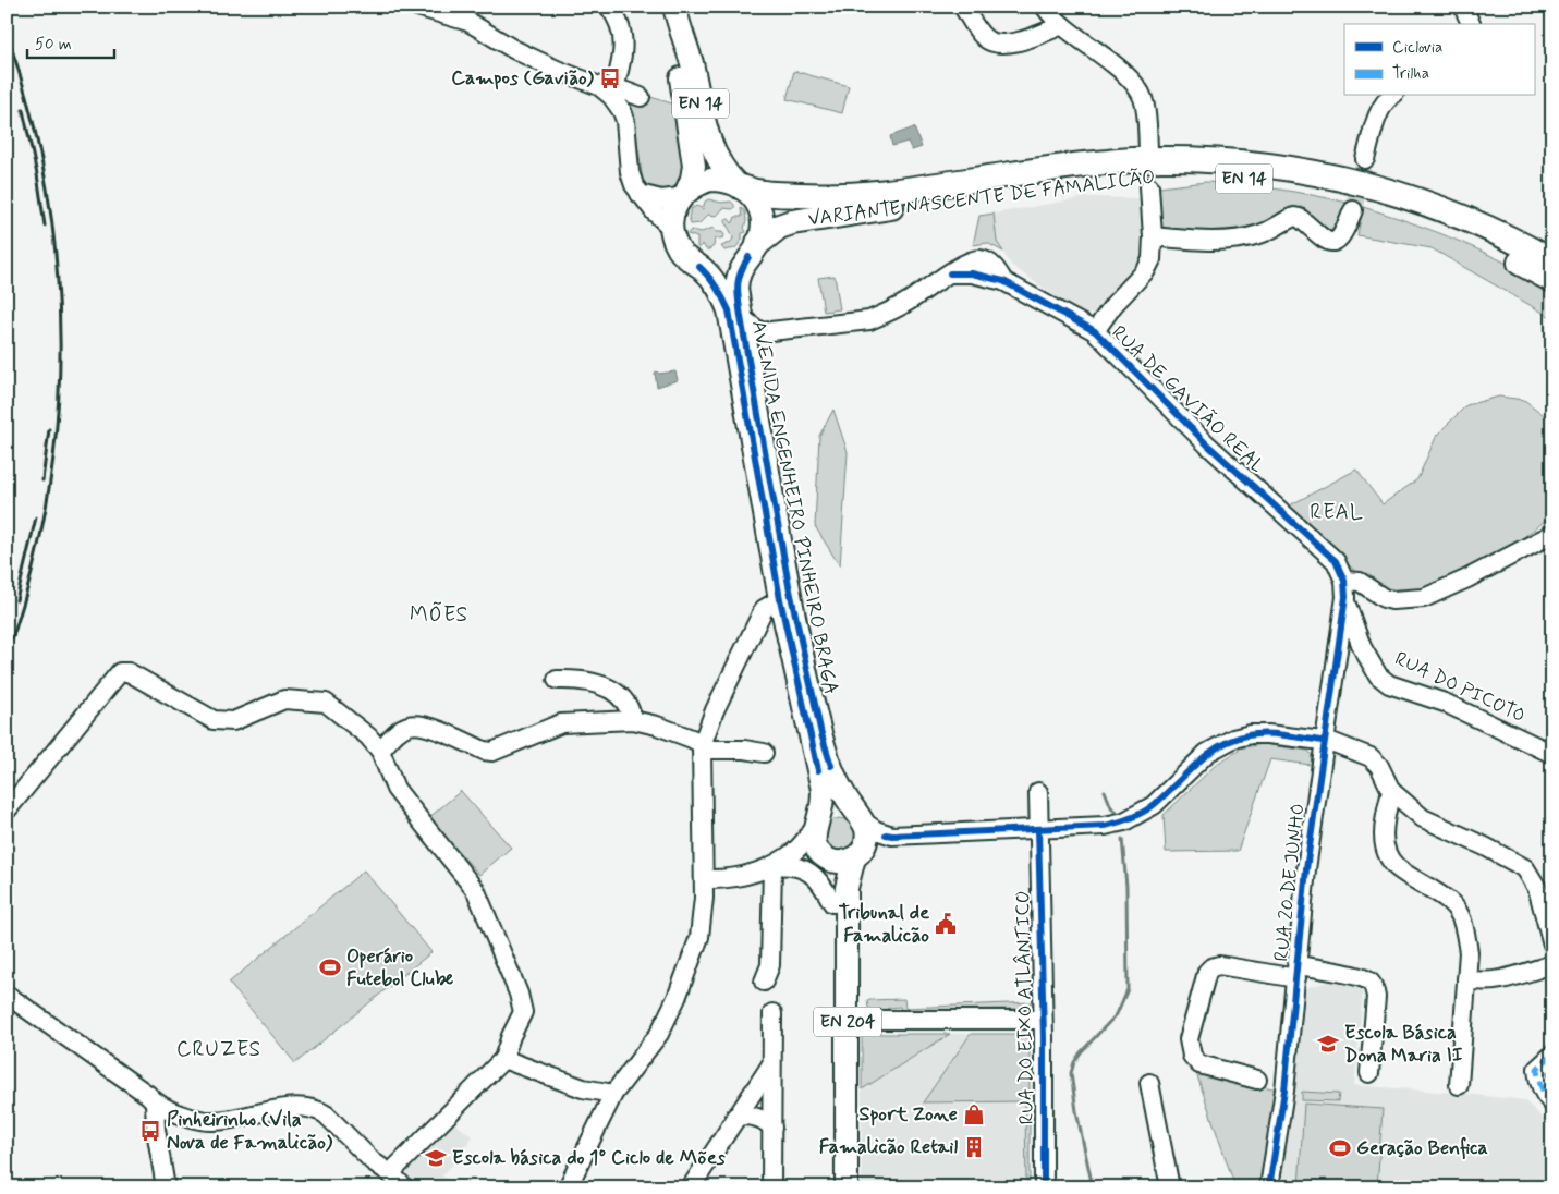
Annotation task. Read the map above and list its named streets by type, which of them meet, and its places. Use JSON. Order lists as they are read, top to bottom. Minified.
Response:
{"streets":{"highway":["EN 14","VARIANTE NASCENTE DE FAMALICÃO"],"main road":["AVENIDA ENGENHEIRO PINHEIRO BRAGA","EN 204"],"street":["RUA DE GAVIÃO REAL","RUA DO PICOTO","RUA 20 DE JUNHO","RUA DO EIXO ATLÂNTICO"]},"crossings":[["EN 14","VARIANTE NASCENTE DE FAMALICÃO"],["EN 14","AVENIDA ENGENHEIRO PINHEIRO BRAGA"],["VARIANTE NASCENTE DE FAMALICÃO","AVENIDA ENGENHEIRO PINHEIRO BRAGA"],["RUA DE GAVIÃO REAL","RUA DO PICOTO"],["RUA DE GAVIÃO REAL","RUA 20 DE JUNHO"],["AVENIDA ENGENHEIRO PINHEIRO BRAGA","EN 204"],["RUA DO PICOTO","RUA 20 DE JUNHO"]],"districts":["REAL","MÕES","CRUZES"],"places":{"bus stop":["Campos (Gavião)","Pinheirinho (Vila Nova de Famalicão)"],"public building":["Tribunal de Famalicão"],"sports":["Operário Futebol Clube","Geração Benfica"],"school or university":["Escola Básica Dona Maria II","Escola básica do 1º Ciclo de Mões"],"shop":["Sport Zone"],"building":["Famalicão Retail"]},"legend":["Ciclovia","Trilha"],"scale_bar":"50 m"}
